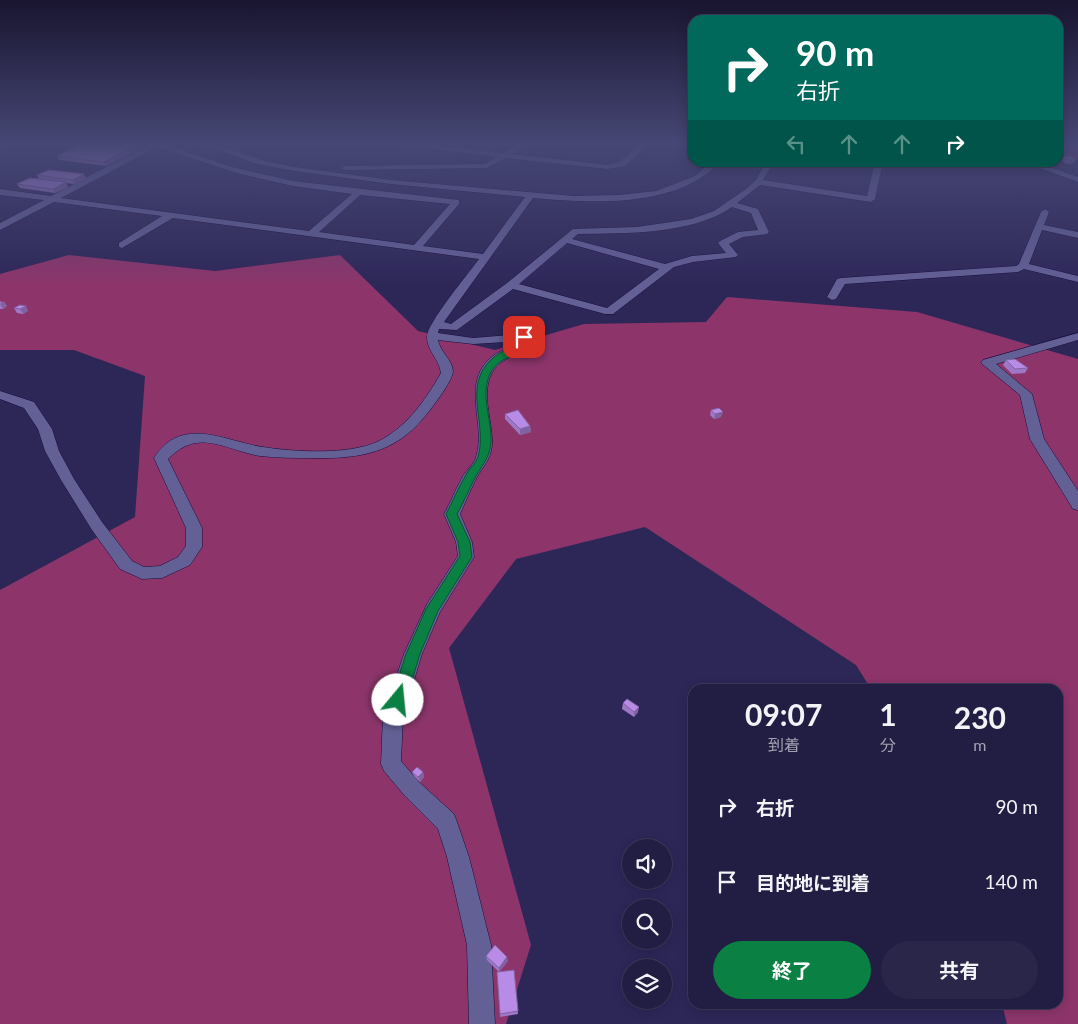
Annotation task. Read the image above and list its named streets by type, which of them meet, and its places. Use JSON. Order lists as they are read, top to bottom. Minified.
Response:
{"page":{"turn":["90 m","右折"],"eta":["09:07","到着","1","分","230","m"],"list":[{"name":"右折","value":"90 m"},{"name":"目的地に到着","value":"140 m"}],"buttons":["終了","共有"]}}
